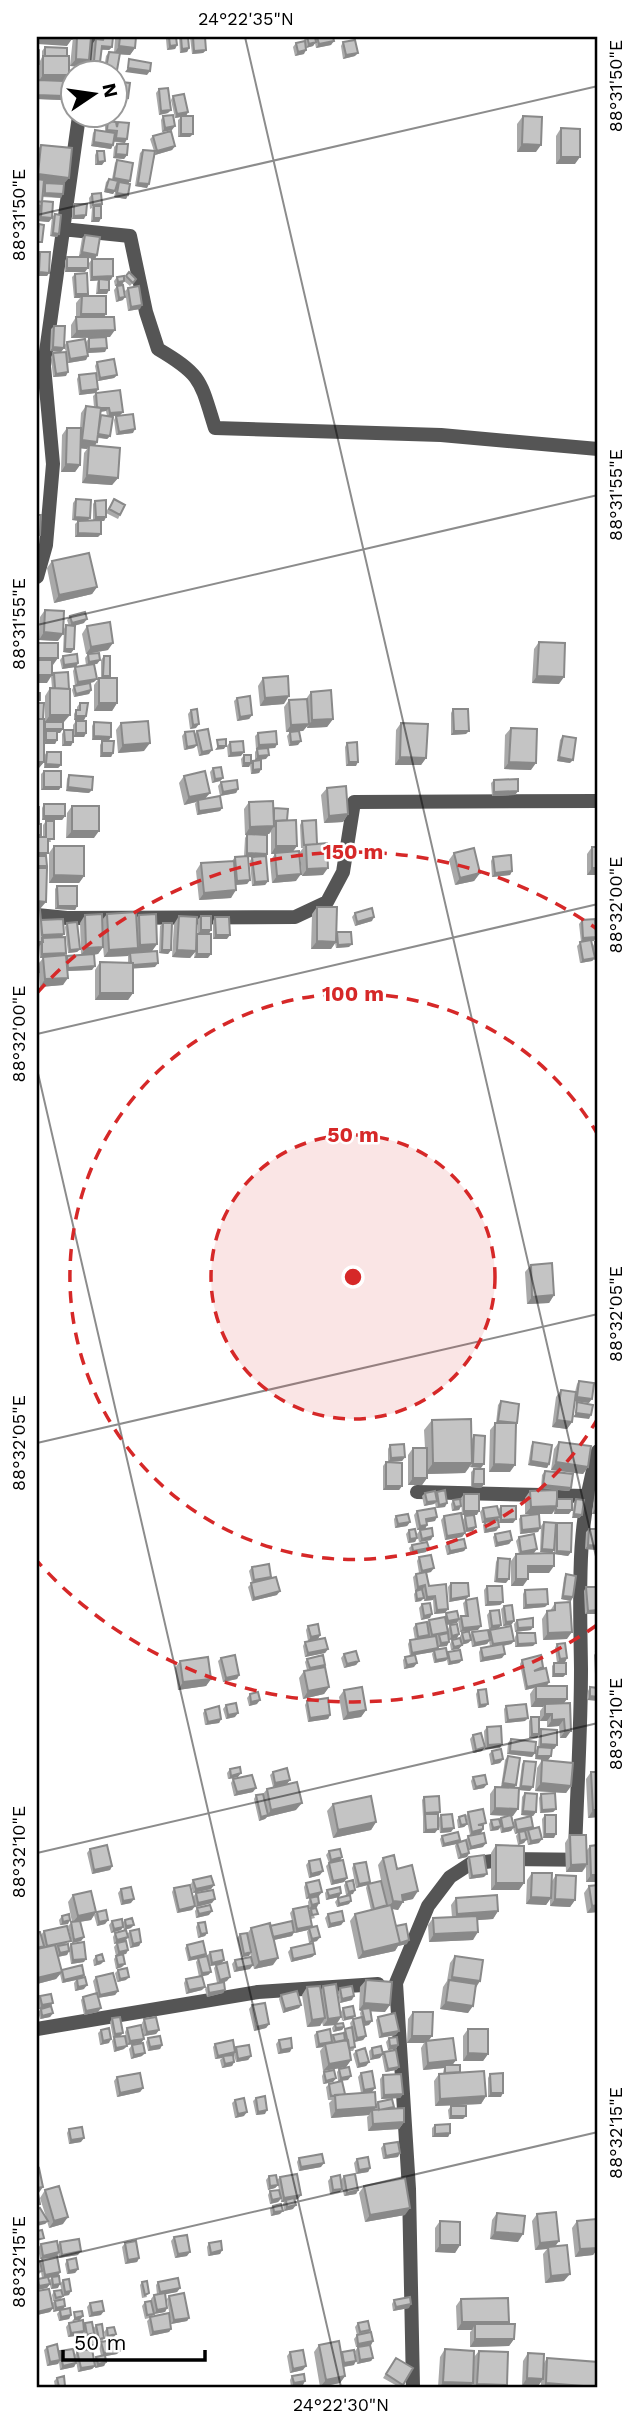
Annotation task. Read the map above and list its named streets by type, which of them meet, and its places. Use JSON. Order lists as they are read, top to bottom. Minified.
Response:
{"scale_bar":"50 m","north":"right","coordinates":["24°22'35\"N","88°31'50\"E","88°31'55\"E","88°32'00\"E","88°32'05\"E","88°32'10\"E","88°32'15\"E","24°22'30\"N"],"rings":["150 m","100 m","50 m"]}
